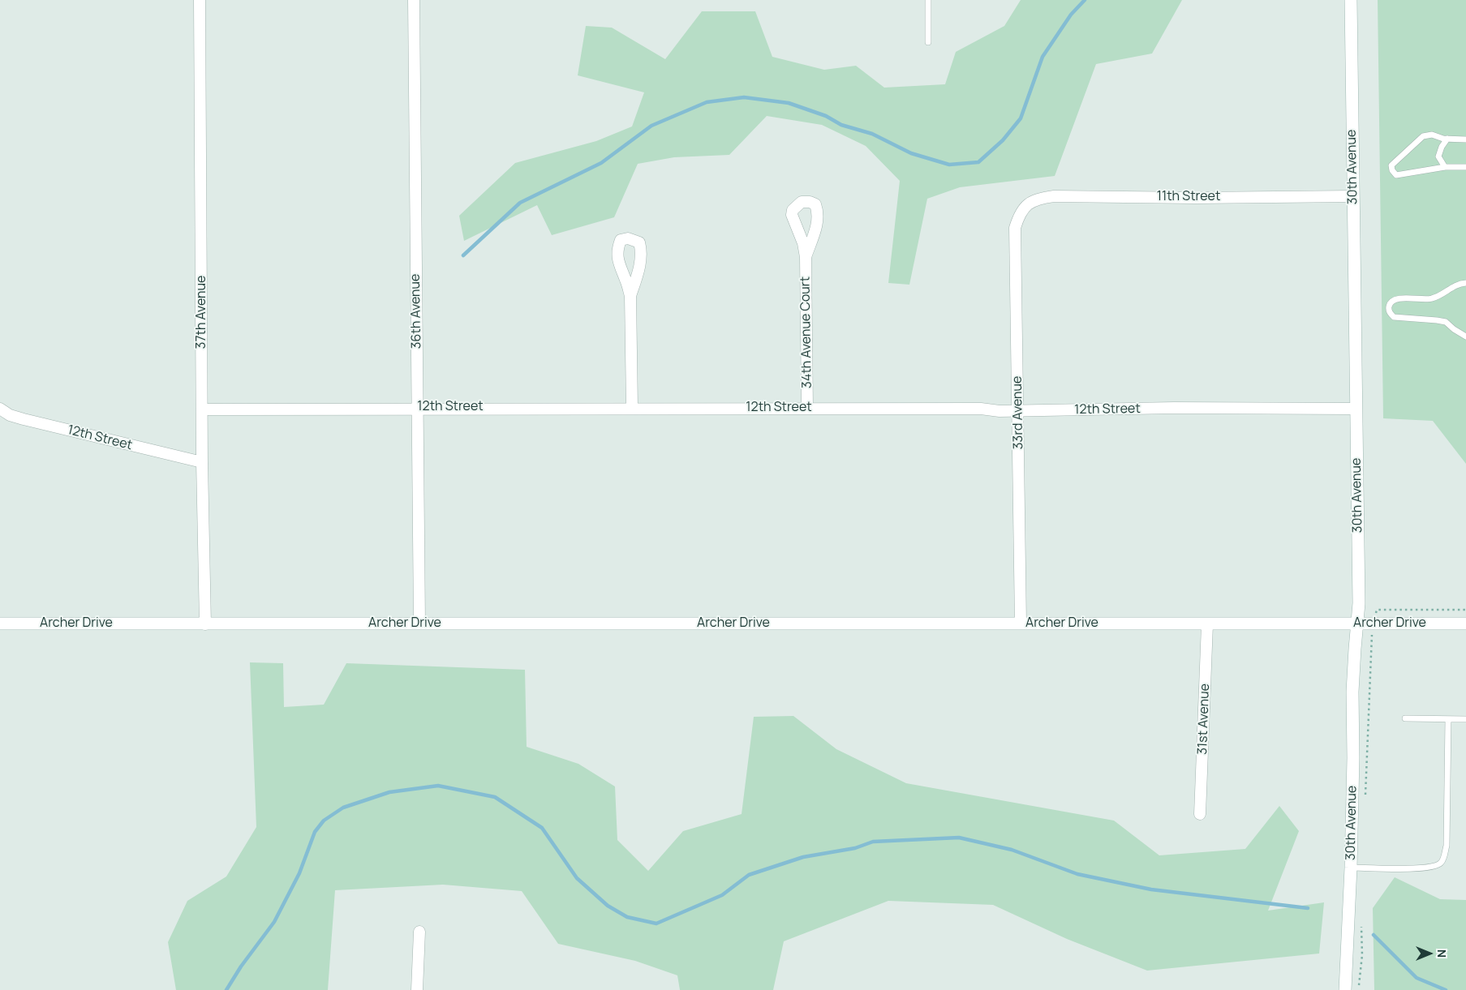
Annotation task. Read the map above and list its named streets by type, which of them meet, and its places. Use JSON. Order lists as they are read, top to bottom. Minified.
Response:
{"streets":{"street":["30th Avenue","11th Street","36th Avenue","37th Avenue","34th Avenue Court","12th Street","33rd Avenue","Archer Drive","31st Avenue"]},"crossings":[["30th Avenue","11th Street"],["30th Avenue","12th Street"],["30th Avenue","Archer Drive"],["11th Street","33rd Avenue"],["36th Avenue","12th Street"],["36th Avenue","Archer Drive"],["37th Avenue","12th Street"],["37th Avenue","Archer Drive"],["34th Avenue Court","12th Street"],["12th Street","33rd Avenue"],["33rd Avenue","Archer Drive"],["Archer Drive","31st Avenue"]],"north":"right"}
